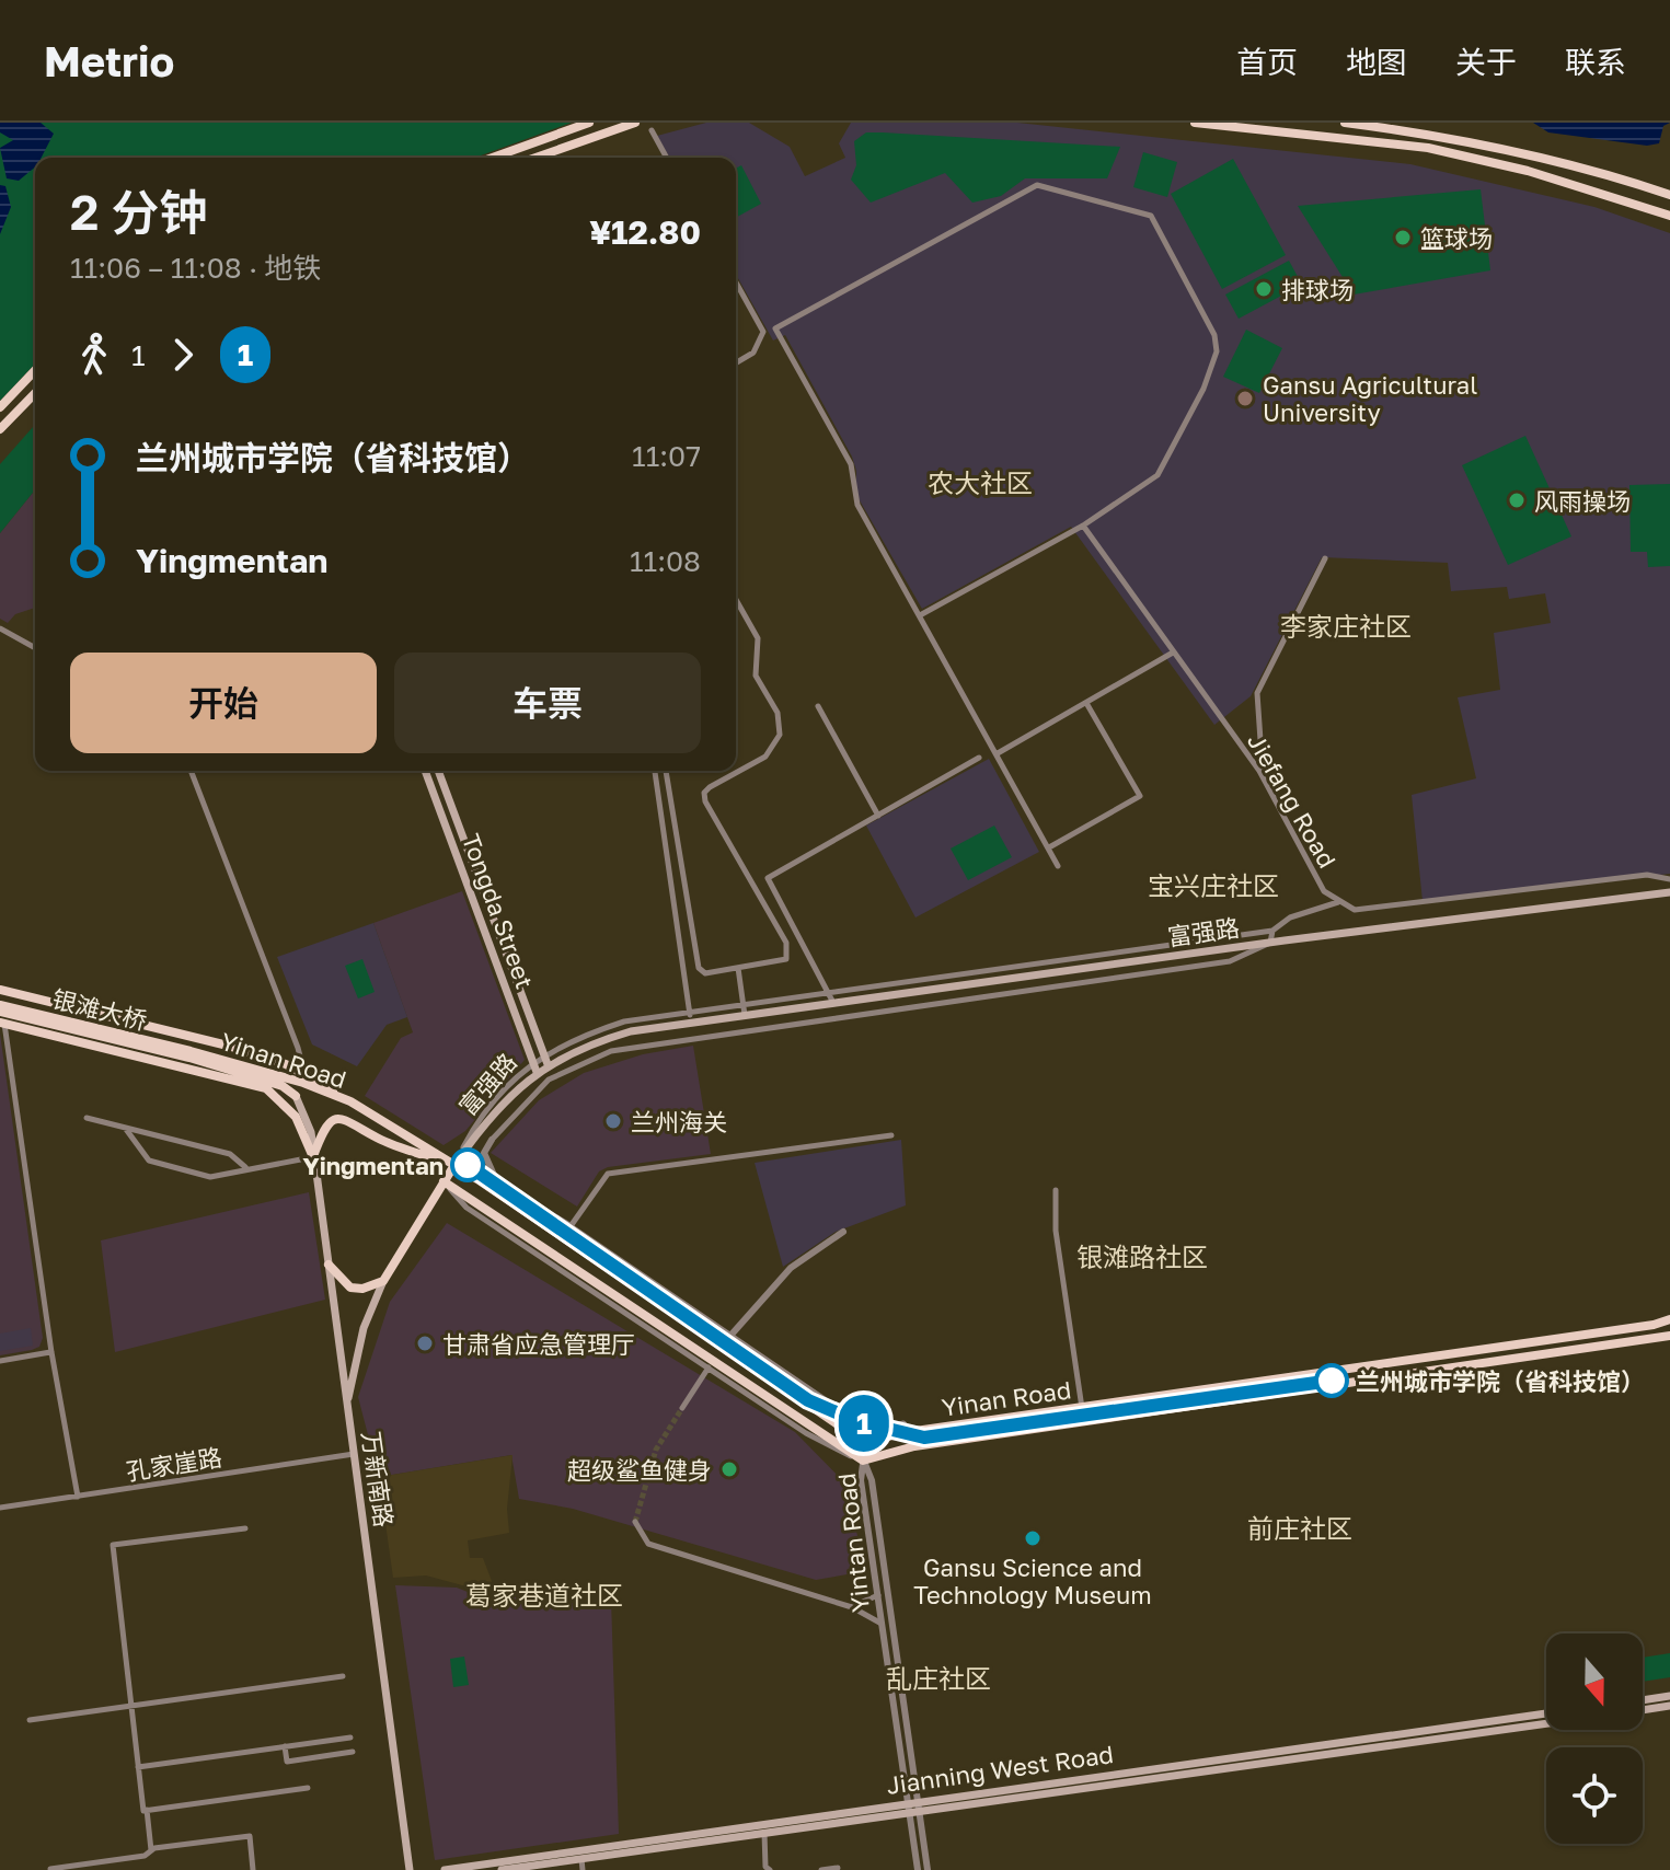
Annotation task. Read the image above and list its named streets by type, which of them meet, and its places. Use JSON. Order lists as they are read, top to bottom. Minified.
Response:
{"streets":{"main road":["Tongda Street","富强路","银滩大桥","Yinan Road","万新南路","Jianning West Road"],"street":["Jiefang Road","孔家崖路","Yintan Road"]},"crossings":[["Jiefang Road","富强路"],["Tongda Street","富强路"],["富强路","Yinan Road"],["银滩大桥","Yinan Road"],["Yinan Road","万新南路"],["Yinan Road","Yintan Road"],["孔家崖路","万新南路"],["Yintan Road","Jianning West Road"]],"districts":["农大社区","李家庄社区","宝兴庄社区","银滩路社区","前庄社区","葛家巷道社区","乱庄社区"],"places":["篮球场","排球场","Gansu Agricultural University","风雨操场","兰州海关","Yingmentan","甘肃省应急管理厅","兰州城市学院（省科技馆）","超级鲨鱼健身","Gansu Science and Technology Museum"],"lines":["metro line 1"],"north":"bottom","page":{"header":"Metrio","nav":["首页","地图","关于","联系"],"on_map":"1","heading":["2 分钟","11:06 – 11:08 · 地铁","¥12.80"],"legs":["1","1"],"list":[{"name":"兰州城市学院（省科技馆）","value":"11:07"},{"name":"Yingmentan","value":"11:08"}],"buttons":["开始","车票"]}}
